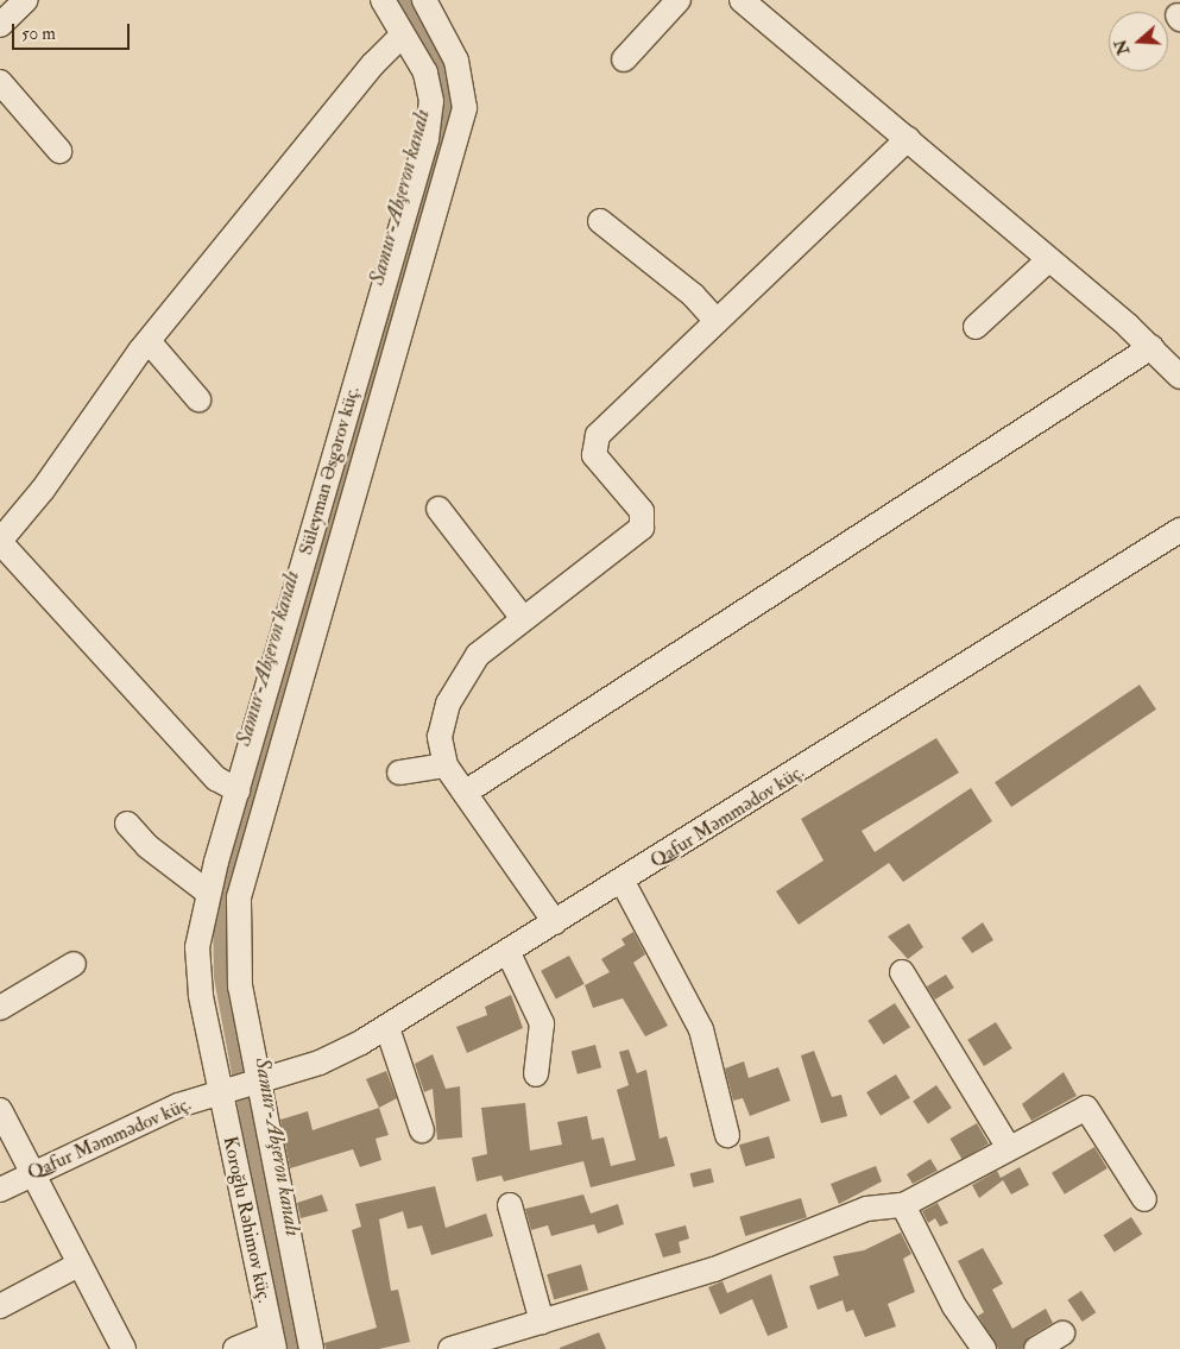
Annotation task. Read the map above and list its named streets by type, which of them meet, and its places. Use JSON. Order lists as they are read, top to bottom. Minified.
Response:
{"streets":{"street":["Süleyman Əsgərov küç.","Qafur Məmmədov küç.","Koroğlu Rəhimov küç."]},"crossings":[["Süleyman Əsgərov küç.","Qafur Məmmədov küç."],["Süleyman Əsgərov küç.","Koroğlu Rəhimov küç."],["Qafur Məmmədov küç.","Koroğlu Rəhimov küç."]],"water":["Samur-Abşeron kanalı"],"scale_bar":"50 m","north":"left"}
